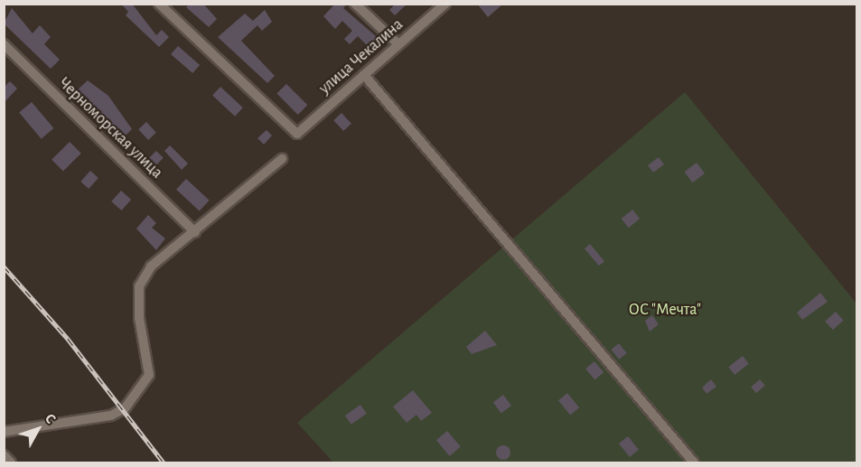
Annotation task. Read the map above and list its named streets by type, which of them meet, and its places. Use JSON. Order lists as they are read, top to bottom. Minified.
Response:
{"streets":{"street":["улица Чекалина","Черноморская улица"]},"parks":["ОС \"Мечта\""],"north":"top right"}
